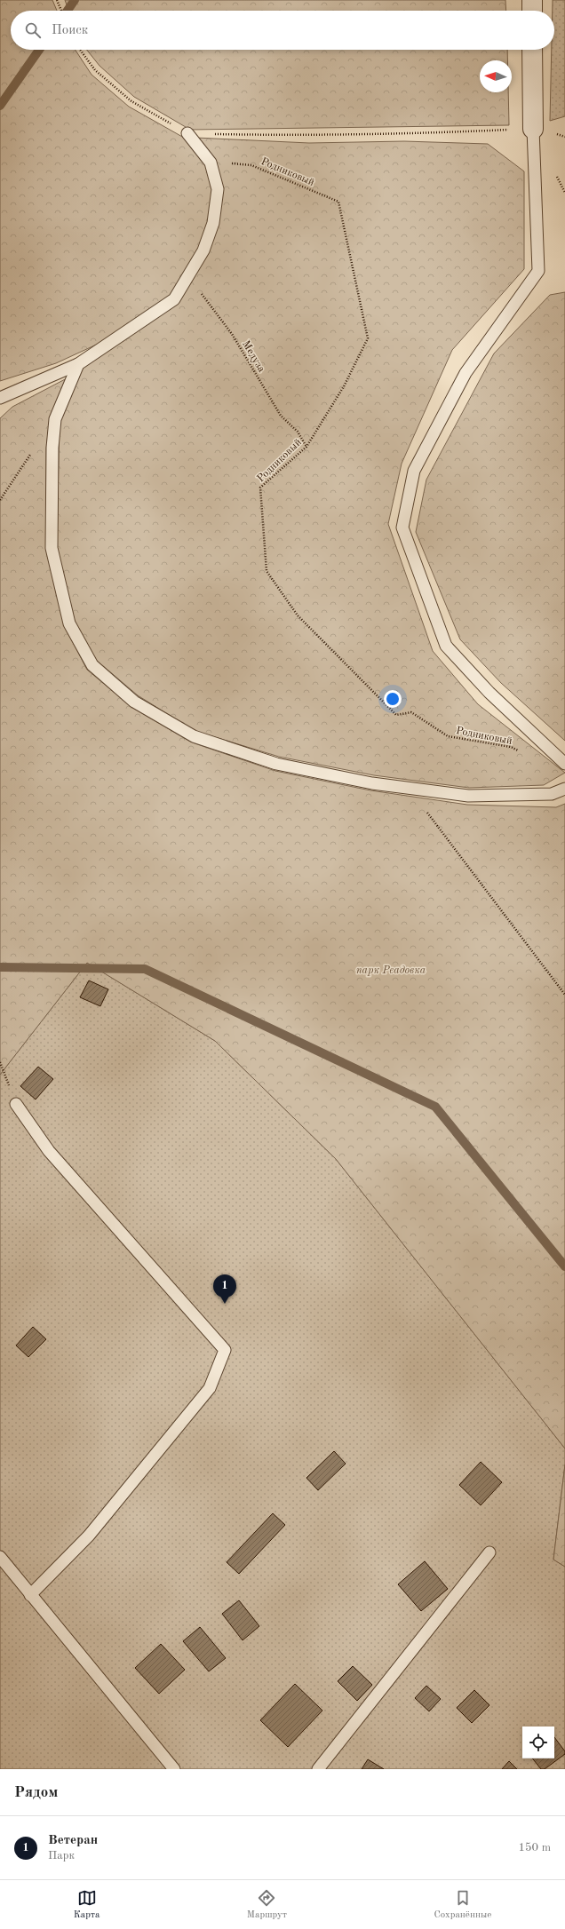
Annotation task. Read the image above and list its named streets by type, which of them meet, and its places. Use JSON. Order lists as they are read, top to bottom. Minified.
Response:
{"streets":{"path":["Родниковый","Медуза"]},"crossings":[["Родниковый","Медуза"]],"parks":["парк Реадовка"],"north":"left","page":{"search":"Поиск","pins":"1","heading":"Рядом","list":[{"mark":"1","name":"Ветеран","note":"Парк","value":"150 m"}],"nav":["Карта","Маршрут","Сохранённые"]}}
